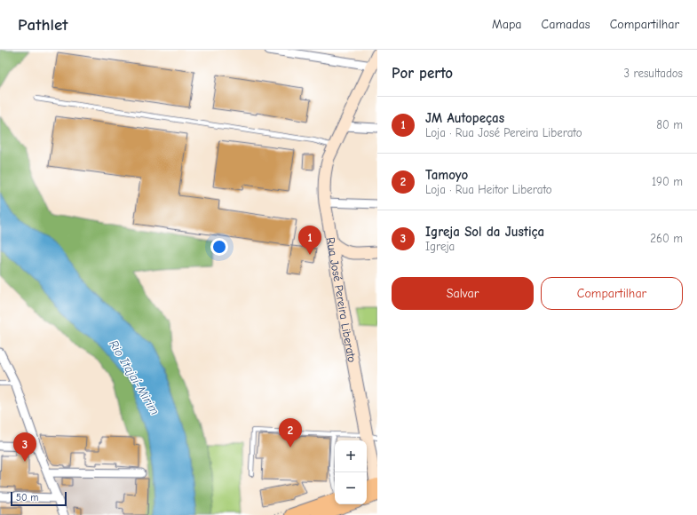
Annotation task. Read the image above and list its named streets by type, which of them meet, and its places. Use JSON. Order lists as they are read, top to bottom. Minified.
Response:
{"streets":{"main road":["Rua José Pereira Liberato"]},"water":["Rio Itajaí-Mirim"],"scale_bar":"50 m","page":{"header":"Pathlet","nav":["Mapa","Camadas","Compartilhar"],"heading":["Por perto","3 resultados"],"list":[{"mark":"1","name":"JM Autopeças","note":"Loja · Rua José Pereira Liberato","value":"80 m"},{"mark":"2","name":"Tamoyo","note":"Loja · Rua Heitor Liberato","value":"190 m"},{"mark":"3","name":"Igreja Sol da Justiça","note":"Igreja","value":"260 m"}],"pins":["1","2","3"],"buttons":["Salvar","Compartilhar"],"map_buttons":["+","−"],"scale":"50 m"}}
